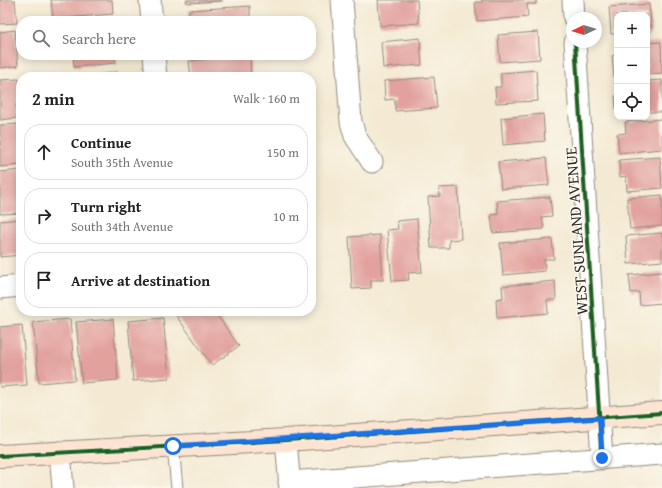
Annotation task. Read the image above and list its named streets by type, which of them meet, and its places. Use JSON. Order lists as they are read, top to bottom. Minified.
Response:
{"streets":{"street":["WEST SUNLAND AVENUE"]},"north":"left","page":{"map_buttons":["+","−"],"search":"Search here","heading":["2 min","Walk · 160 m"],"list":[["Continue","South 35th Avenue","150 m"],["Turn right","South 34th Avenue","10 m"],"Arrive at destination"]}}
